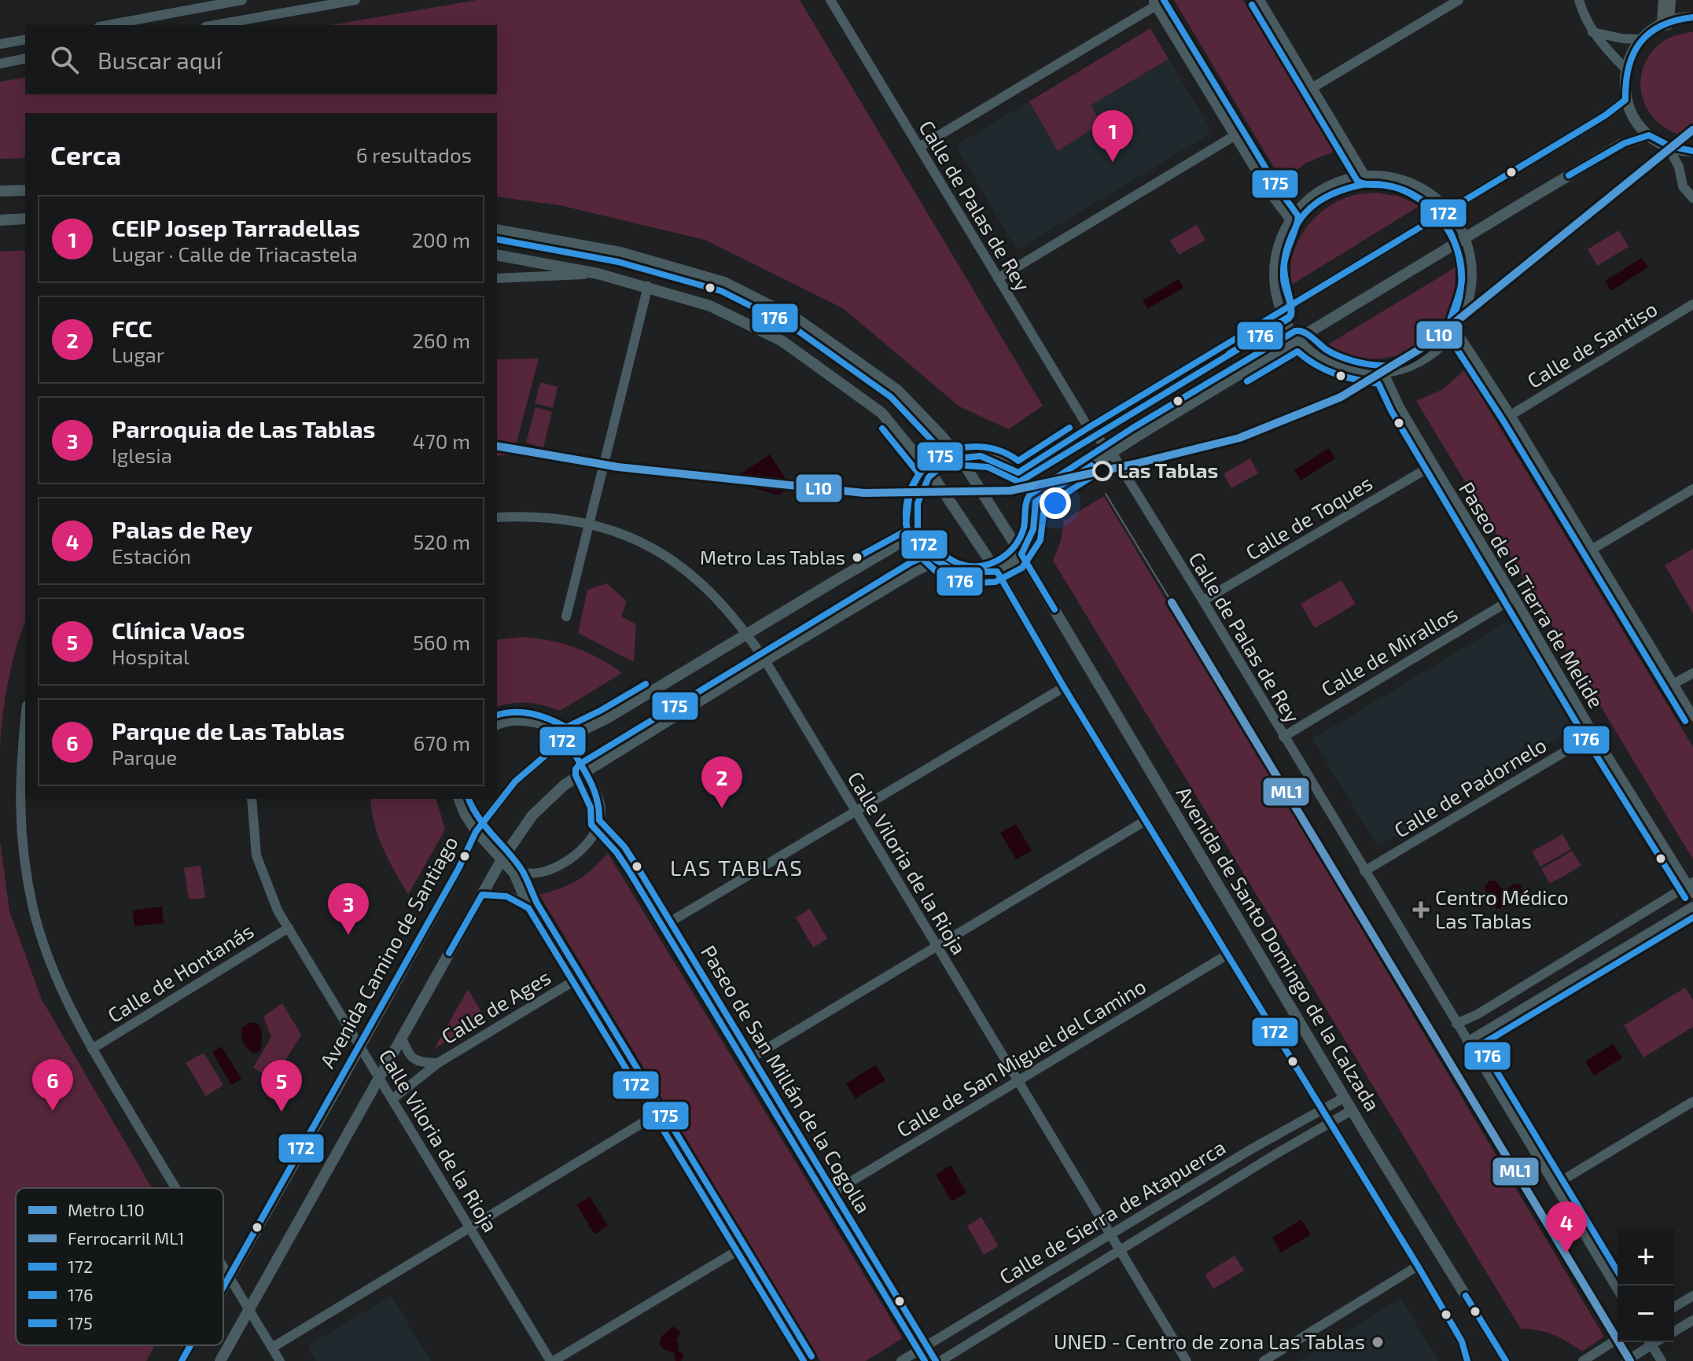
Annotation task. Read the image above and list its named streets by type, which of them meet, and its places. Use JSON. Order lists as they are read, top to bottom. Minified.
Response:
{"streets":{"street":["Calle de Palas de Rey","Calle de Santiso","Calle de Toques","Paseo de la Tierra de Melide","Calle de Mirallos","Calle de Padornelo","Calle Viloria de la Rioja","Avenida de Santo Domingo de la Calzada","Avenida Camino de Santiago","Calle de Hontanás","Calle de Ages","Calle de San Miguel del Camino","Paseo de San Millán de la Cogolla","Calle de Sierra de Atapuerca"]},"crossings":[["Calle de Palas de Rey","Calle de Toques"],["Calle de Palas de Rey","Calle de Mirallos"],["Calle de Palas de Rey","Calle de Padornelo"],["Calle de Toques","Paseo de la Tierra de Melide"],["Paseo de la Tierra de Melide","Calle de Mirallos"],["Paseo de la Tierra de Melide","Calle de Padornelo"],["Calle Viloria de la Rioja","Avenida Camino de Santiago"],["Calle Viloria de la Rioja","Calle de Hontanás"],["Calle Viloria de la Rioja","Calle de Ages"],["Calle Viloria de la Rioja","Calle de San Miguel del Camino"],["Calle Viloria de la Rioja","Calle de Sierra de Atapuerca"],["Avenida de Santo Domingo de la Calzada","Calle de Sierra de Atapuerca"],["Calle de San Miguel del Camino","Paseo de San Millán de la Cogolla"],["Paseo de San Millán de la Cogolla","Calle de Sierra de Atapuerca"]],"districts":["LAS TABLAS"],"places":{"other":["Las Tablas","Metro Las Tablas","UNED - Centro de zona Las Tablas"],"health":["Centro Médico Las Tablas"]},"lines":["transit line 175","transit line 172","metro line L10","transit line 176","rail line ML1"],"legend":["Metro L10","Ferrocarril ML1","172","176","175"],"page":{"search":"Buscar aquí","pins":["1","2","3","6","5","4"],"heading":["Cerca","6 resultados"],"list":[{"mark":"1","name":"CEIP Josep Tarradellas","note":"Lugar · Calle de Triacastela","value":"200 m"},{"mark":"2","name":"FCC","note":"Lugar","value":"260 m"},{"mark":"3","name":"Parroquia de Las Tablas","note":"Iglesia","value":"470 m"},{"mark":"4","name":"Palas de Rey","note":"Estación","value":"520 m"},{"mark":"5","name":"Clínica Vaos","note":"Hospital","value":"560 m"},{"mark":"6","name":"Parque de Las Tablas","note":"Parque","value":"670 m"}],"map_buttons":["+","−"]}}
